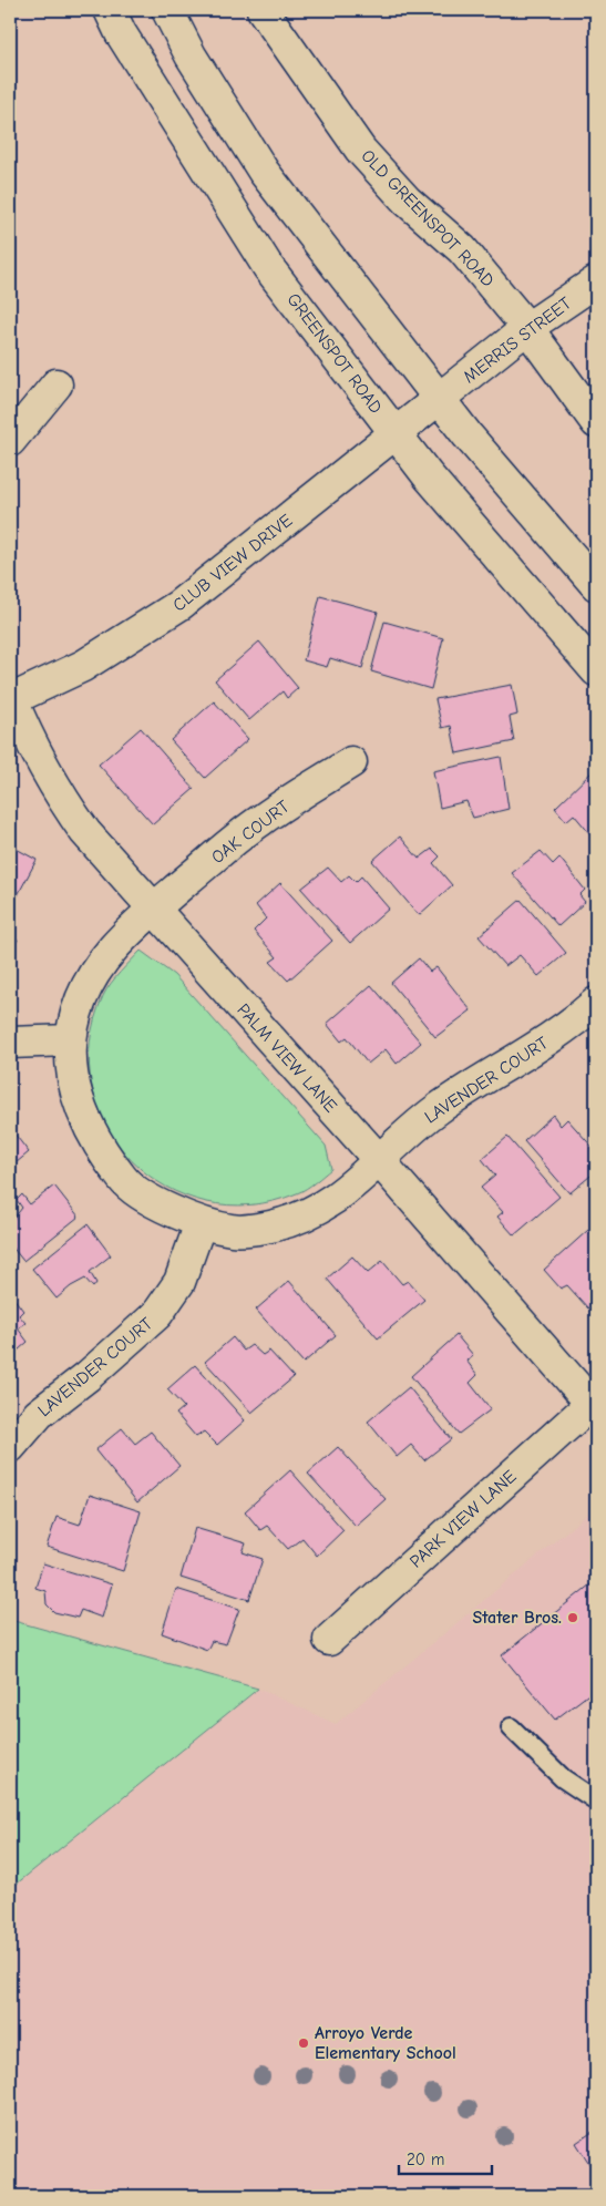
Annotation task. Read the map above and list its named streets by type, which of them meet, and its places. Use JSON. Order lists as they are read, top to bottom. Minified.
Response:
{"streets":{"street":["OLD GREENSPOT ROAD","MERRIS STREET","GREENSPOT ROAD","CLUB VIEW DRIVE","OAK COURT","PALM VIEW LANE","LAVENDER COURT","PARK VIEW LANE"]},"crossings":[["OLD GREENSPOT ROAD","MERRIS STREET"],["MERRIS STREET","CLUB VIEW DRIVE"],["GREENSPOT ROAD","CLUB VIEW DRIVE"],["CLUB VIEW DRIVE","PALM VIEW LANE"],["OAK COURT","PALM VIEW LANE"],["OAK COURT","LAVENDER COURT"],["PALM VIEW LANE","LAVENDER COURT"],["PALM VIEW LANE","PARK VIEW LANE"]],"places":["Stater Bros.","Arroyo Verde Elementary School"],"scale_bar":"20 m"}
